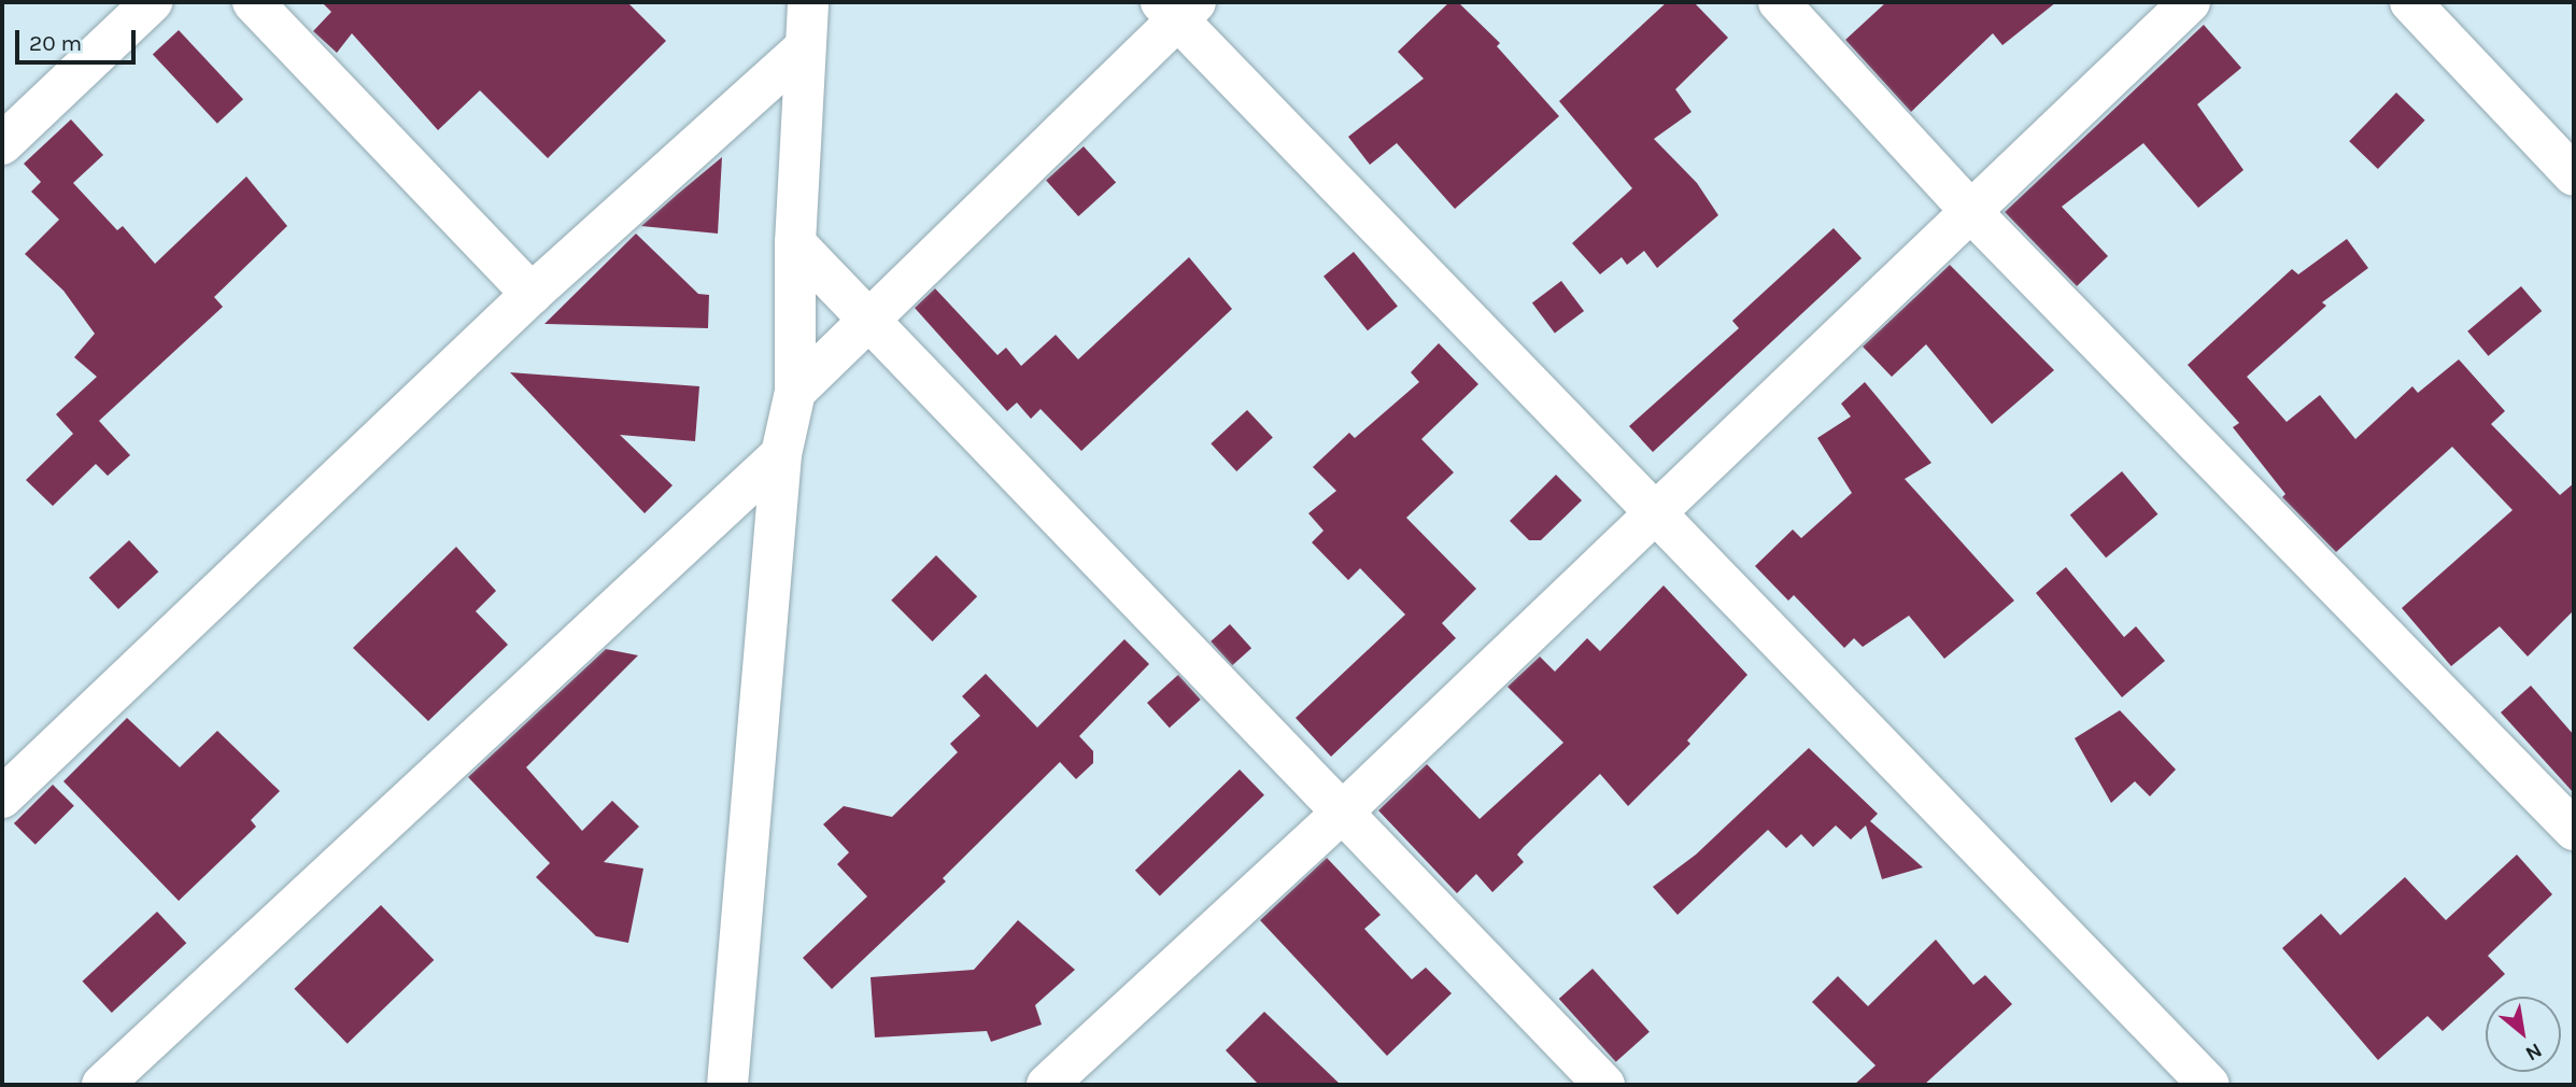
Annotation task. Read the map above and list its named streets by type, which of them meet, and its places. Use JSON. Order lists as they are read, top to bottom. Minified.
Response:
{"scale_bar":"20 m","north":"bottom right"}
